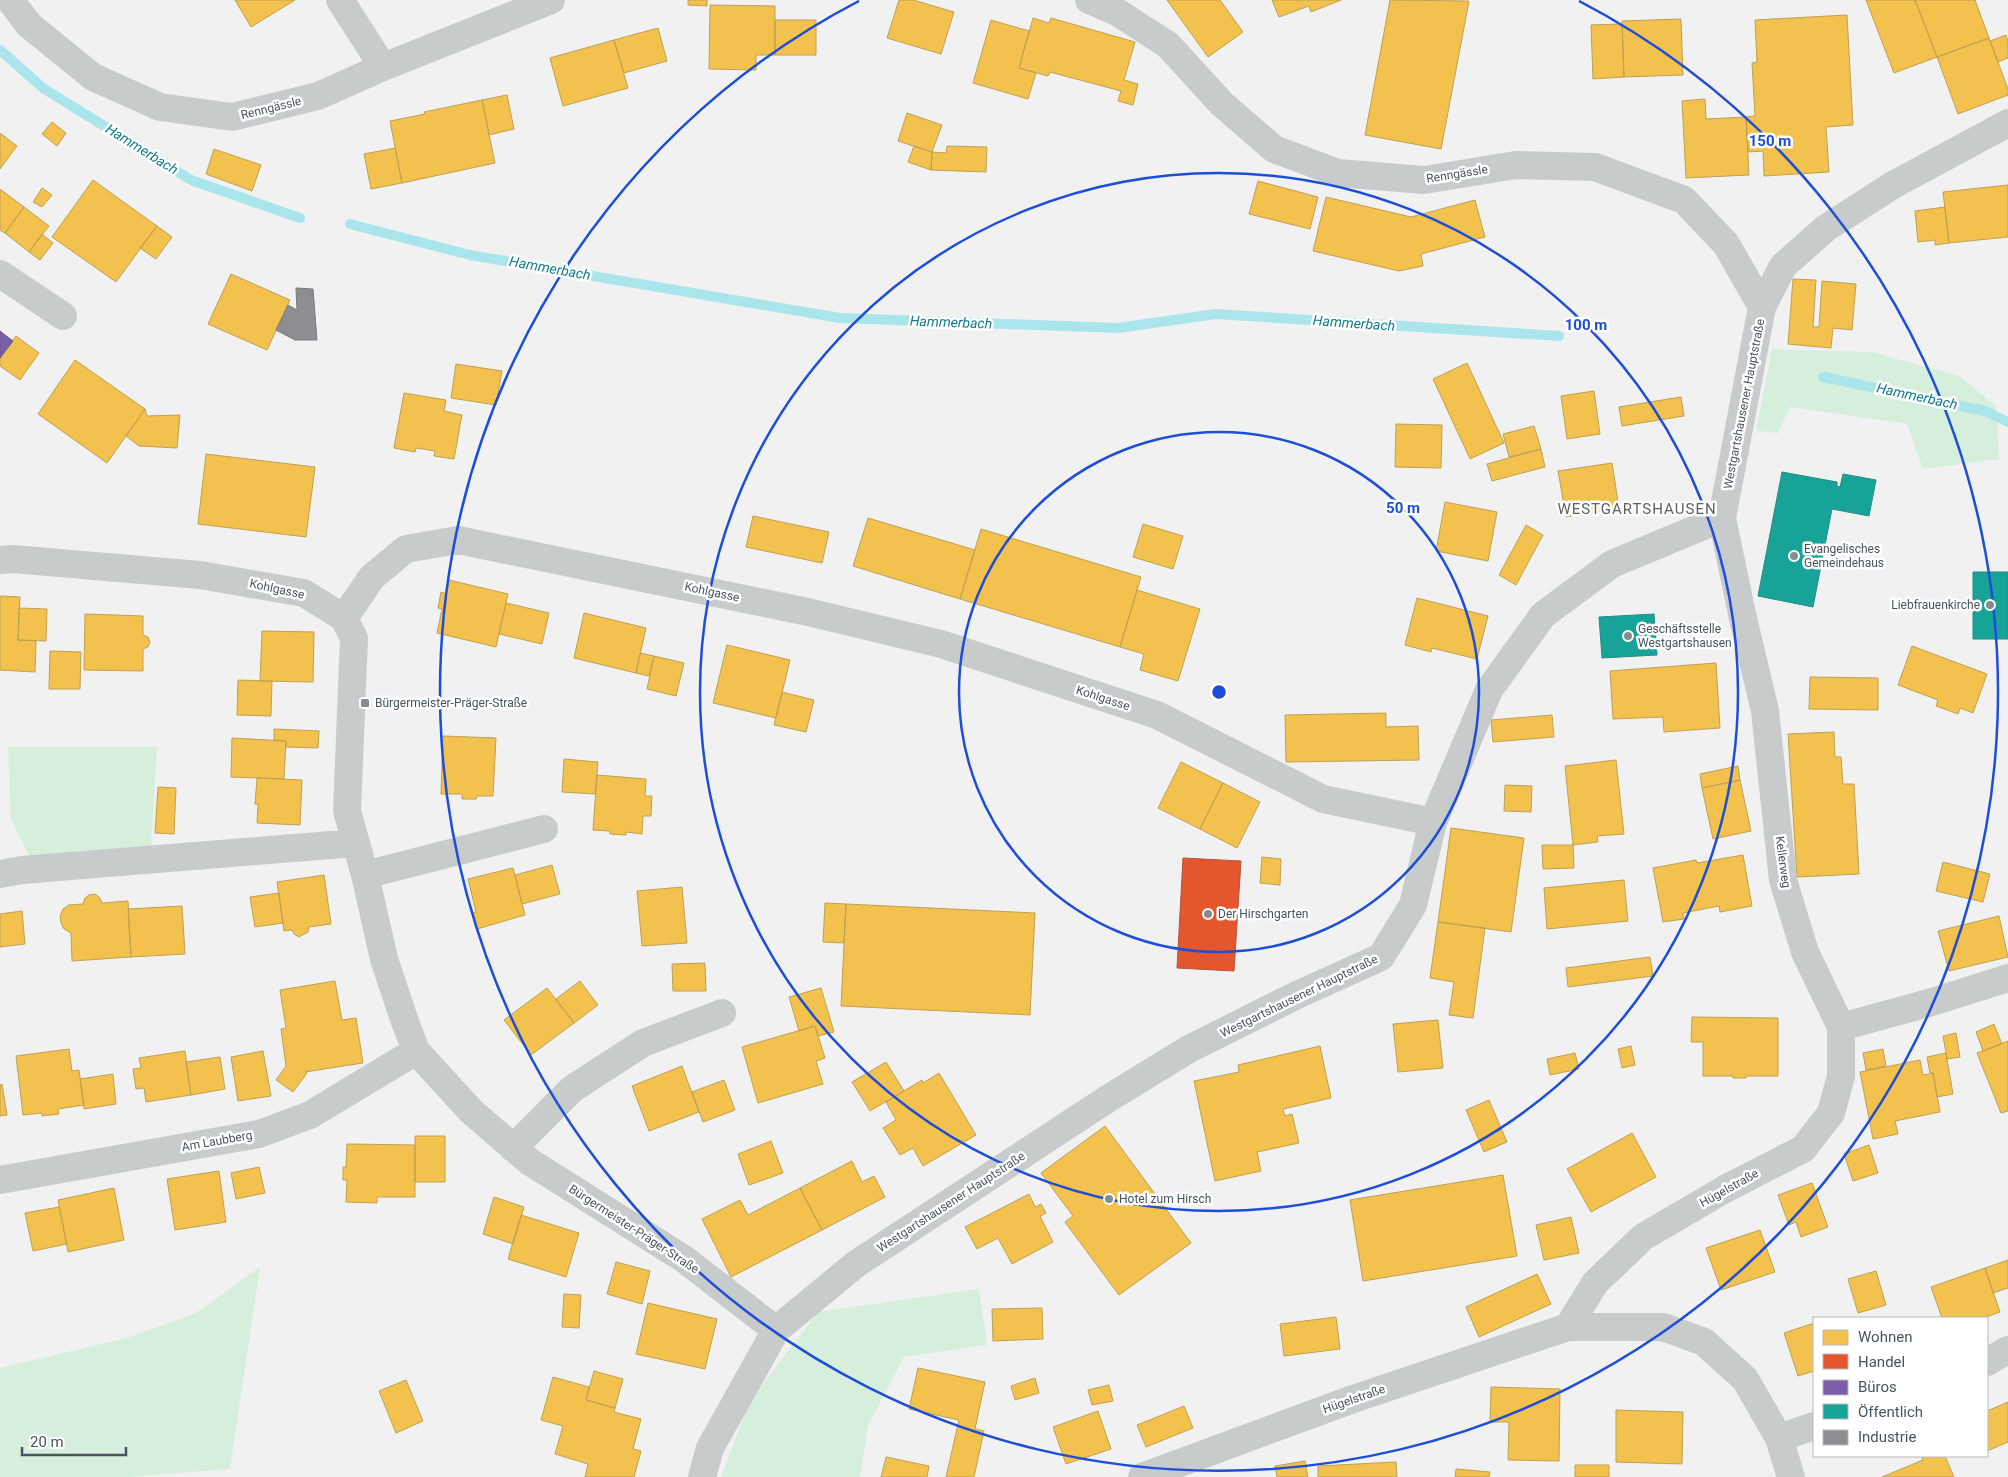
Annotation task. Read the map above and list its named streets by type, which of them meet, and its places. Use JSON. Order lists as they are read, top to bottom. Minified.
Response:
{"streets":{"street":["Renngässle","Westgartshausener Hauptstraße","Kohlgasse","Kellerweg","Am Laubberg","Hügelstraße","Bürgermeister-Präger-Straße"]},"crossings":[["Renngässle","Westgartshausener Hauptstraße"],["Westgartshausener Hauptstraße","Kohlgasse"],["Westgartshausener Hauptstraße","Kellerweg"],["Westgartshausener Hauptstraße","Bürgermeister-Präger-Straße"],["Kohlgasse","Bürgermeister-Präger-Straße"],["Kellerweg","Hügelstraße"],["Am Laubberg","Bürgermeister-Präger-Straße"]],"districts":["WESTGARTSHAUSEN"],"water":["Hammerbach"],"places":{"other":["Evangelisches Gemeindehaus","Liebfrauenkirche","Geschäftsstelle Westgartshausen","Der Hirschgarten","Hotel zum Hirsch"],"transit":["Bürgermeister-Präger-Straße"]},"legend":["Wohnen","Handel","Büros","Öffentlich","Industrie"],"scale_bar":"20 m","rings":["150 m","100 m","50 m"]}
